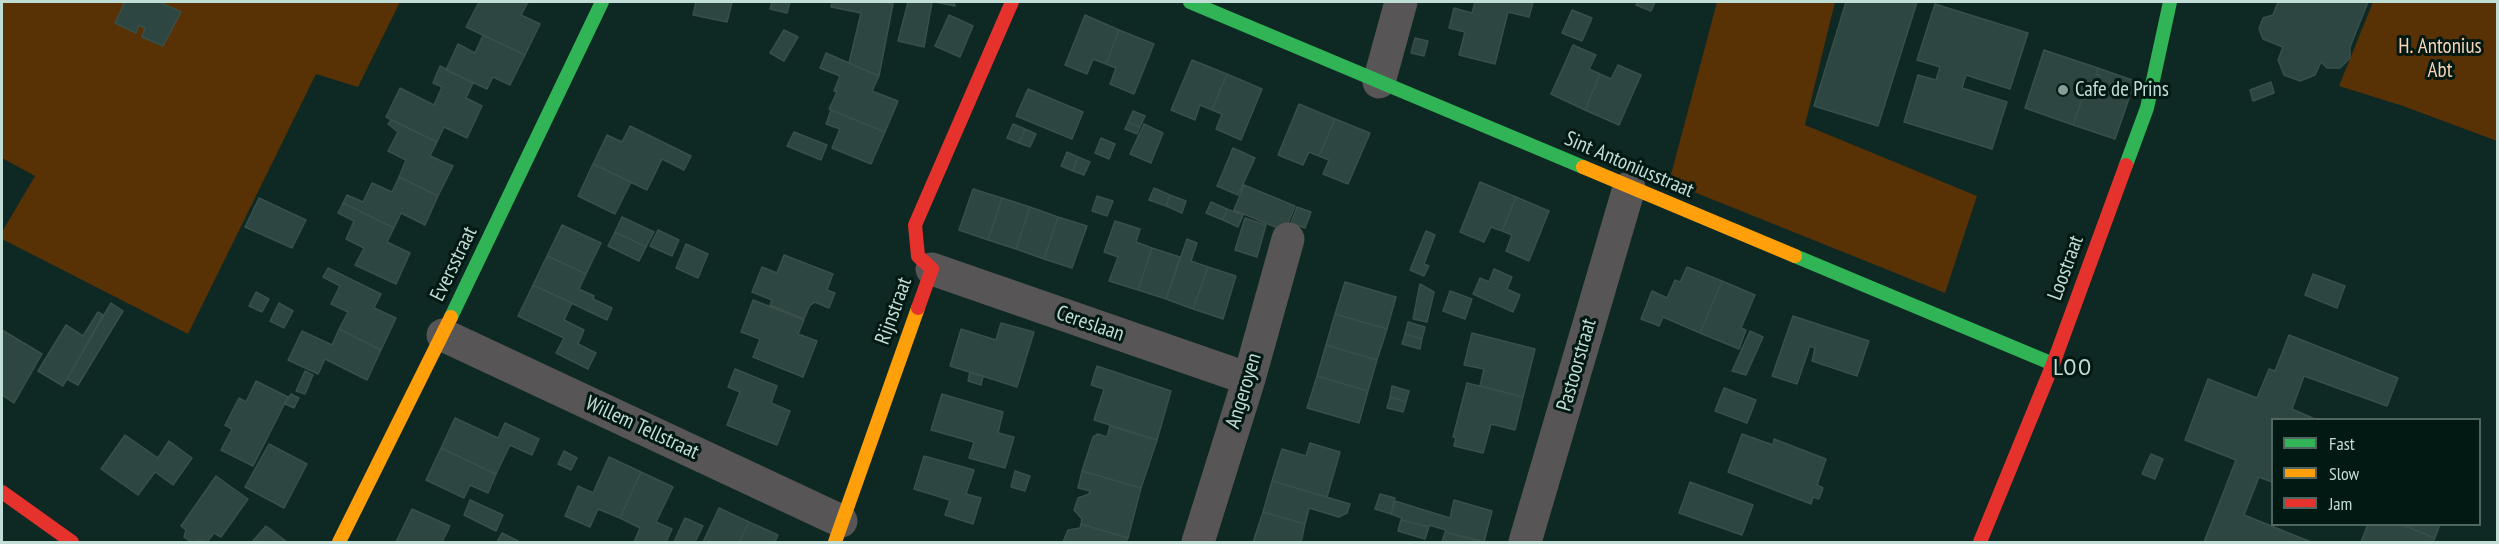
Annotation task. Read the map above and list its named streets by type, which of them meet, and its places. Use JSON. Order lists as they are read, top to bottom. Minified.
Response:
{"streets":{"street":["Sint Antoniusstraat","Eversstraat","Loostraat","Rijnstraat","Cereslaan","Pastoorstraat","Angeroyen","Willem Tellstraat"]},"crossings":[["Sint Antoniusstraat","Loostraat"],["Sint Antoniusstraat","Pastoorstraat"],["Eversstraat","Willem Tellstraat"],["Rijnstraat","Cereslaan"],["Rijnstraat","Willem Tellstraat"],["Cereslaan","Angeroyen"]],"districts":["LOO"],"parks":["H. Antonius Abt"],"places":["Cafe de Prins"],"legend":["Fast","Slow","Jam"]}
